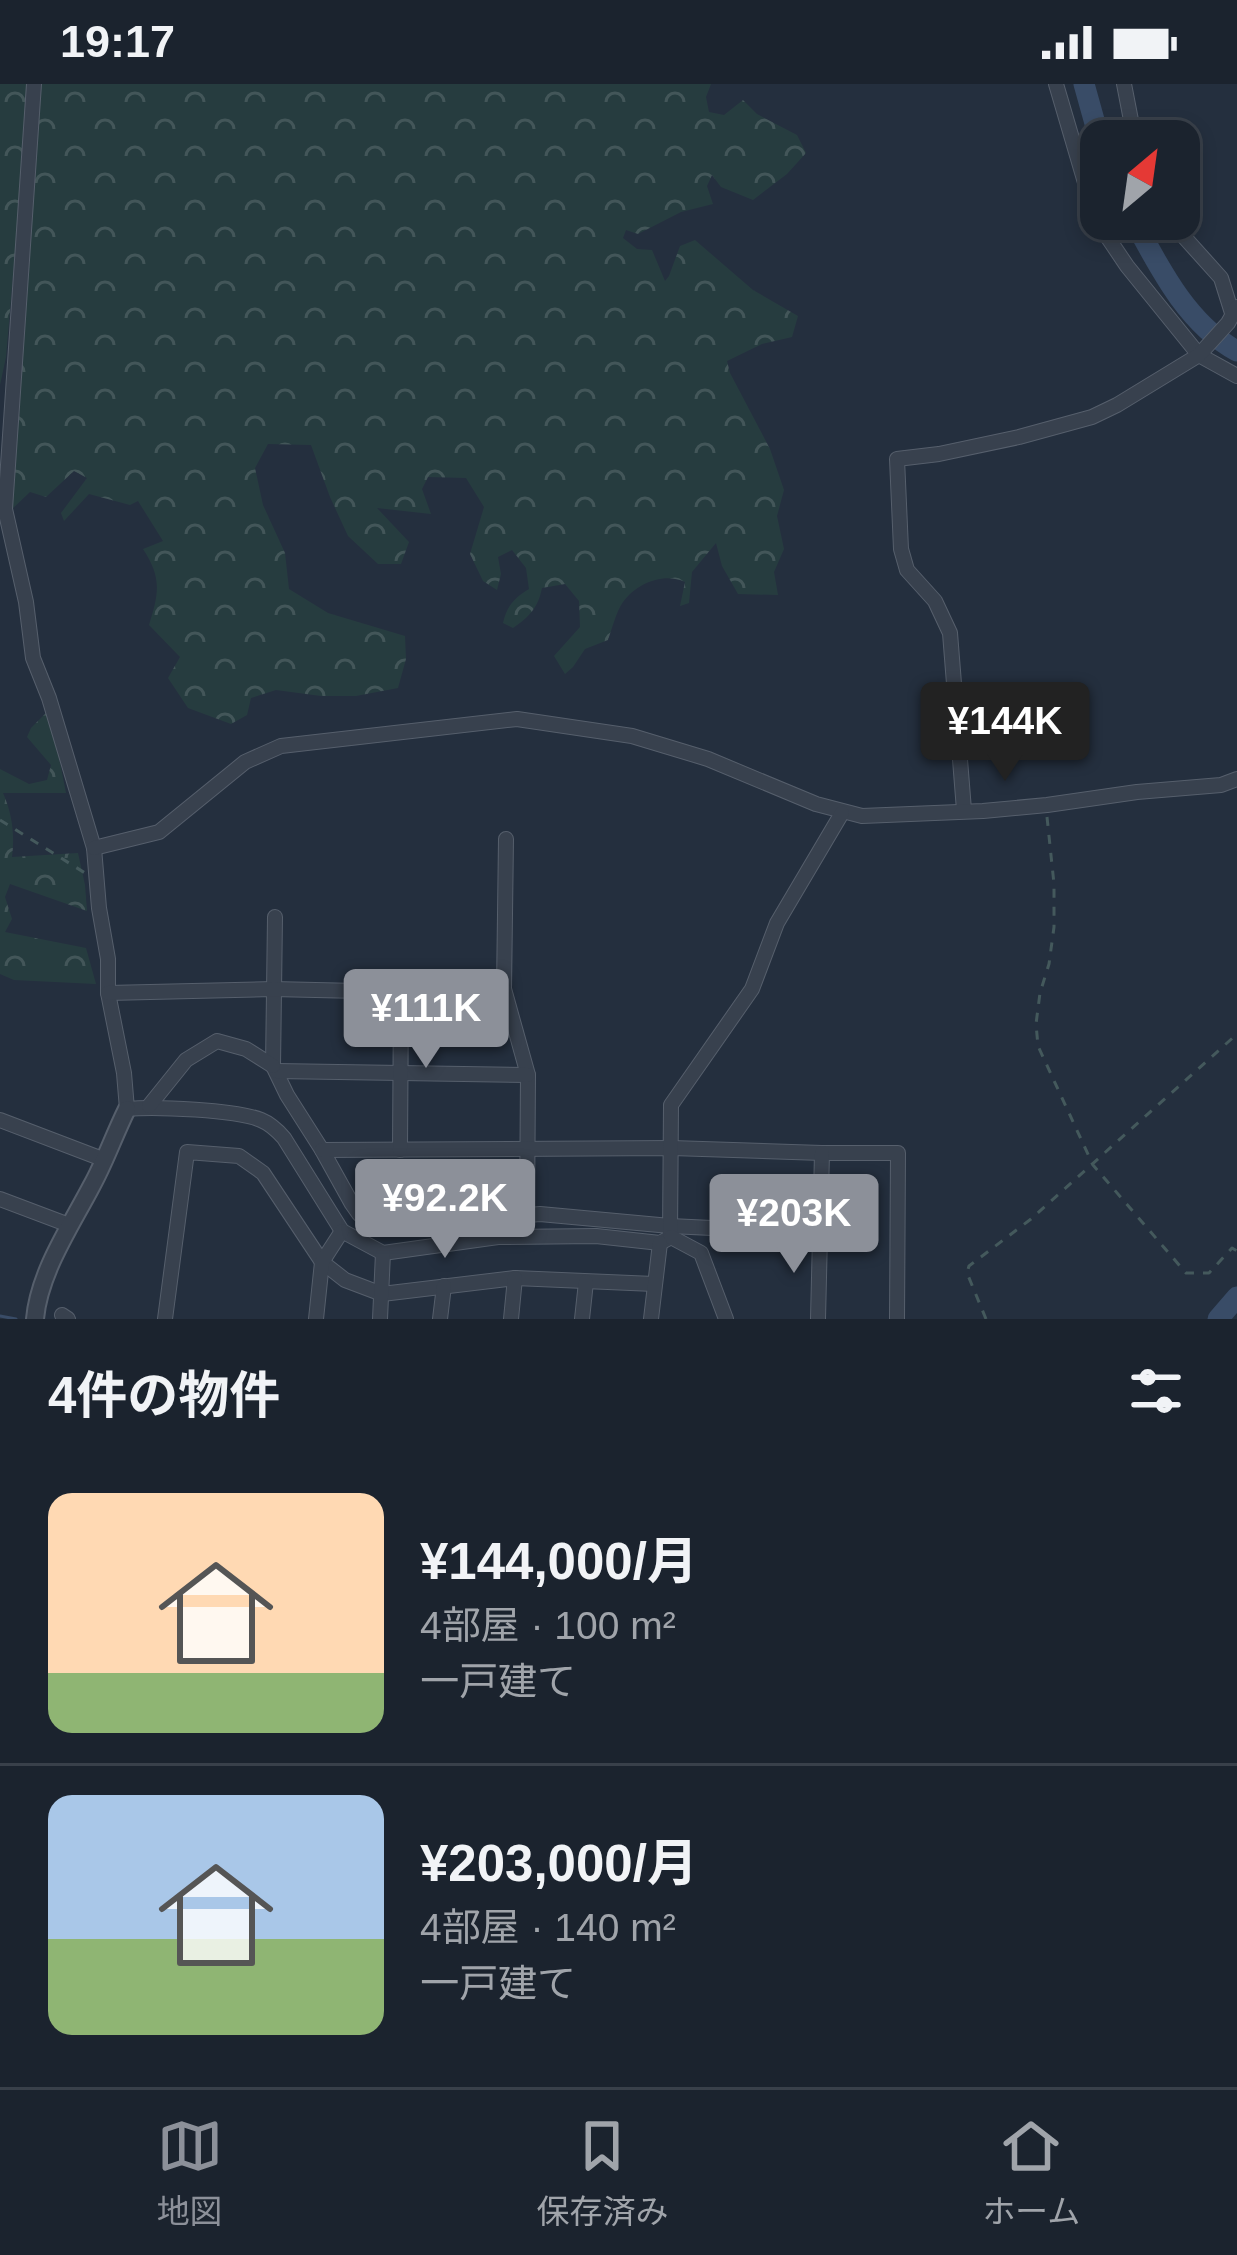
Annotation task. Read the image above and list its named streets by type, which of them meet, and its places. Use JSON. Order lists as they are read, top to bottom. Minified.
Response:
{"north":"top right","page":{"status":"19:17","price":["¥144K","¥111K","¥92.2K","¥203K"],"heading":"4件の物件","list":[{"name":"¥144,000/月","note":"4部屋 · 100 m² · 一戸建て"},{"name":"¥203,000/月","note":"4部屋 · 140 m² · 一戸建て"}],"tabs":["地図","保存済み","ホーム"]}}
